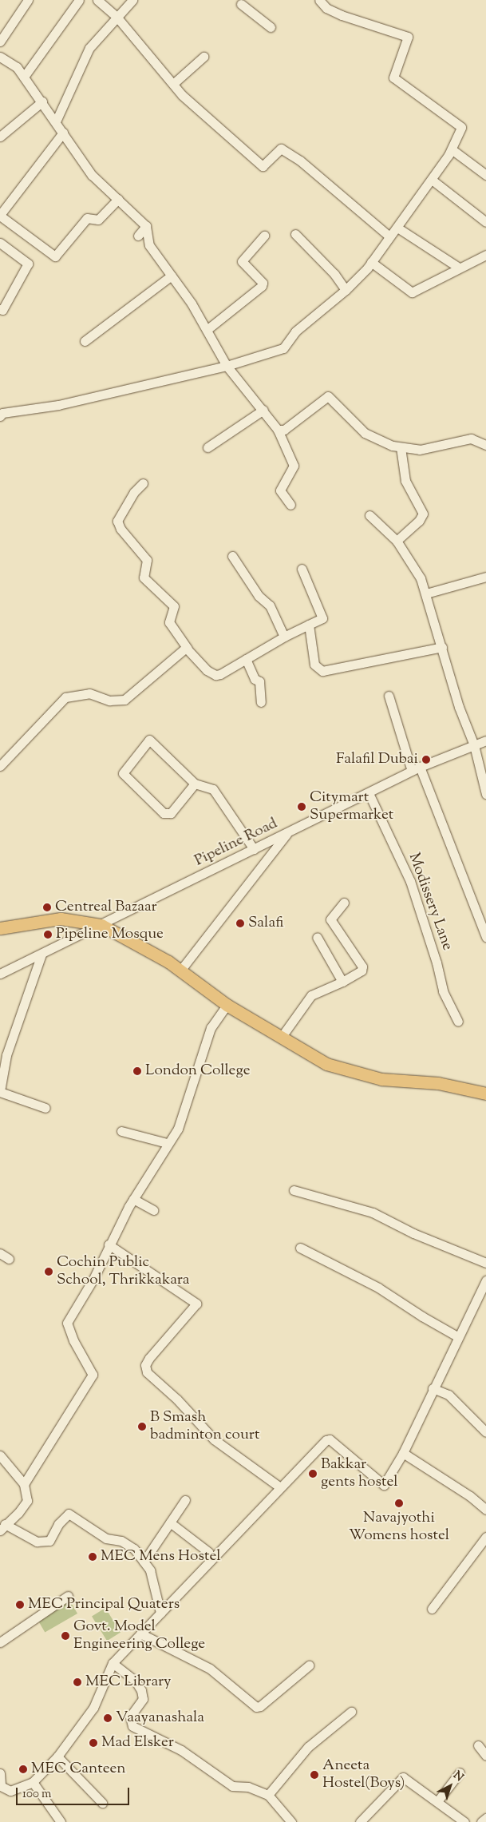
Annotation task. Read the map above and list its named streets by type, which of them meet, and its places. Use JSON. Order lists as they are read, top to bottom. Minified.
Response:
{"streets":{"street":["Pipeline Road","Modissery Lane"]},"crossings":[["Pipeline Road","Modissery Lane"]],"places":["Falafil Dubai","Citymart Supermarket","Centreal Bazaar","Salafi","Pipeline Mosque","London College","Cochin Public School, Thrikkakara","B Smash badminton court","Bakkar gents hostel","Navajyothi Womens hostel","MEC Mens Hostel","MEC Principal Quaters","Govt. Model Engineering College","MEC Library","Vaayanashala","Mad Elsker","MEC Canteen","Aneeta Hostel(Boys)"],"scale_bar":"100 m","north":"top right"}
